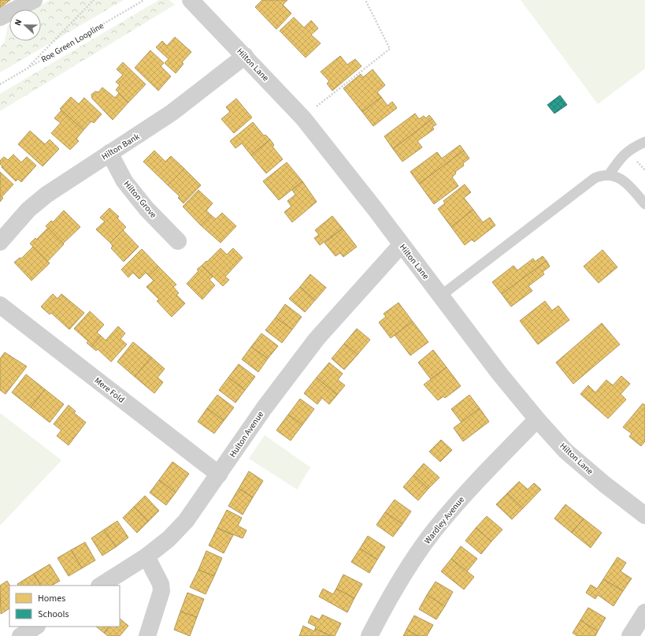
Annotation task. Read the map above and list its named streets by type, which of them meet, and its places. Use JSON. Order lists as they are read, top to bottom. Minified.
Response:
{"streets":{"street":["Hilton Lane","Hilton Bank","Hilton Grove","Mere Fold","Hulton Avenue","Wardley Avenue"],"path":["Roe Green Loopline"]},"crossings":[["Hilton Lane","Hilton Bank"],["Hilton Lane","Hulton Avenue"],["Hilton Lane","Wardley Avenue"],["Hilton Bank","Hilton Grove"],["Mere Fold","Hulton Avenue"]],"legend":["Homes","Schools"],"north":"left"}
